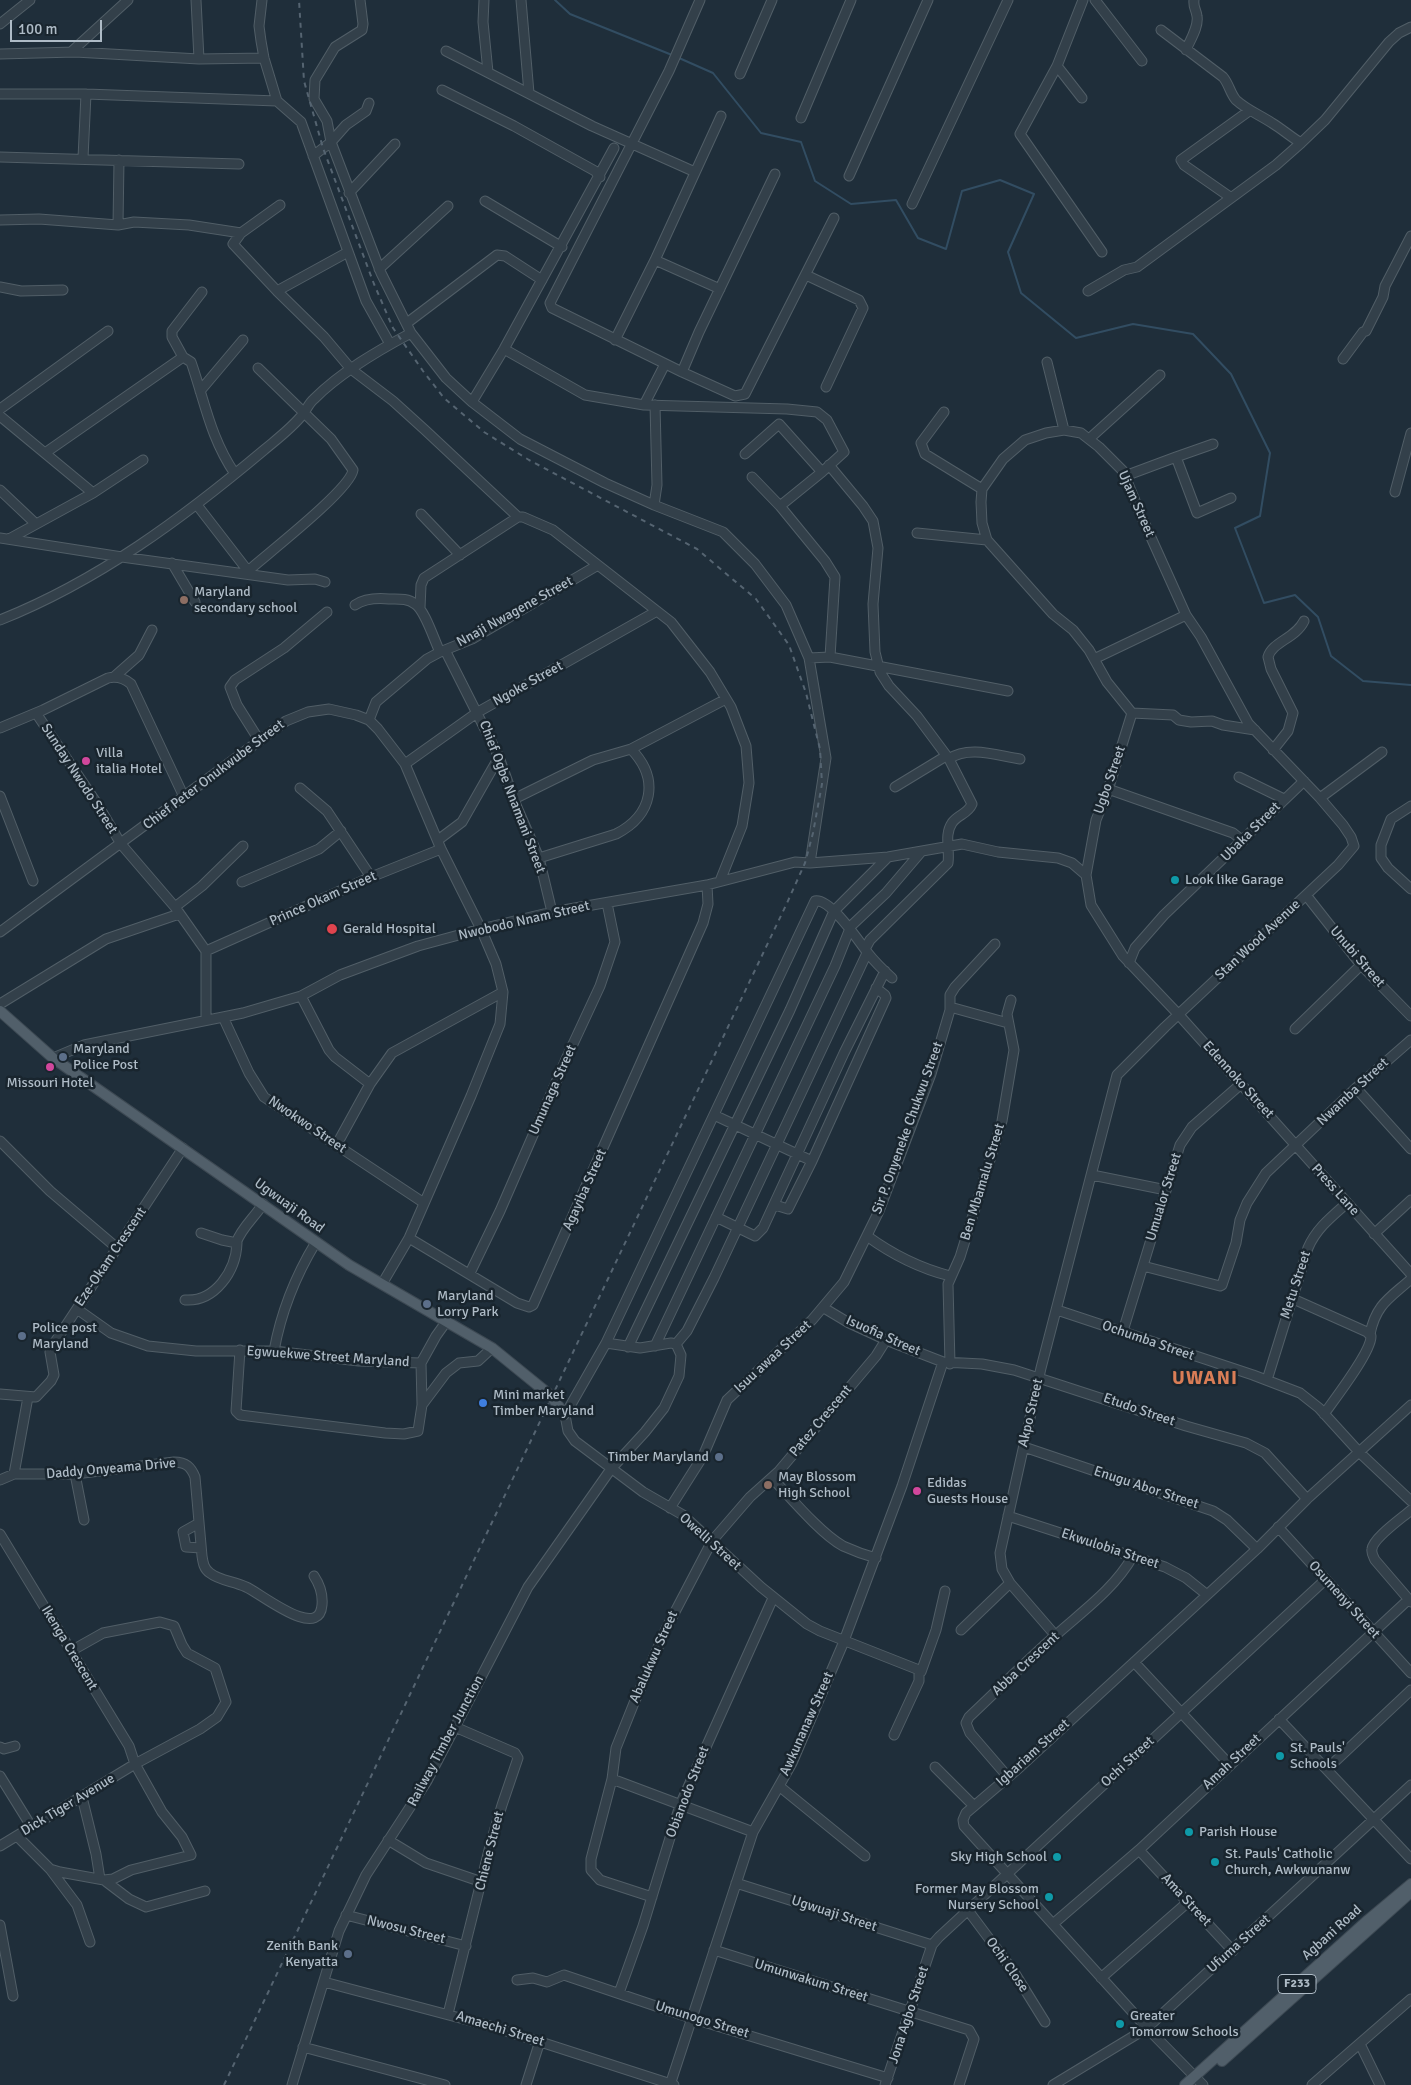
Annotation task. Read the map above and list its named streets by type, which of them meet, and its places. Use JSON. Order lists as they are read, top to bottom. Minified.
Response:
{"streets":{"main road":["Ugwuaji Road","Agbani Road","F233"],"street":["Ujam Street","Nnaji Nwagene Street","Ngoke Street","Chief Peter Onukwube Street","Sunday Nwodo Street","Ugbo Street","Chief Ogbe Nnamani Street","Ubaka Street","Prince Okam Street","Nwobodo Nnam Street","Stan Wood Avenue","Unubi Street","Edennoko Street","Umunaga Street","Nwamba Street","Nwokwo Street","Sir P. Onyeneke Chukwu Street","Ben Mbamalu Street","Agayiba Street","Press Lane","Umualor Street","Eze-Okam Crescent","Metu Street","Isuofia Street","Ochumba Street","Egwuekwe Street Maryland","Isuu awaa Street","Etudo Street","Akpo Street","Patez Crescent","Daddy Onyeama Drive","Enugu Abor Street","Owelli Street","Ekwulobia Street","Osumenyi Street","Ikenga Crescent","Abalukwu Street","Abba Crescent","Awkunanaw Street","Railway Timber Junction","Igbariam Street","Ochi Street","Amah Street","Obianodo Street","Dick Tiger Avenue","Chiene Street","Ama Street","Ugwuaji Street","Nwosu Street","Ufuma Street","Ochi Close","Umunwakum Street","Jona Agbo Street","Umunogo Street","Amaechi Street"]},"crossings":[["Ujam Street","Ubaka Street"],["Ujam Street","Stan Wood Avenue"],["Nnaji Nwagene Street","Chief Peter Onukwube Street"],["Nnaji Nwagene Street","Chief Ogbe Nnamani Street"],["Ngoke Street","Chief Ogbe Nnamani Street"],["Chief Peter Onukwube Street","Sunday Nwodo Street"],["Sunday Nwodo Street","Prince Okam Street"],["Ugbo Street","Ubaka Street"],["Ugbo Street","Nwobodo Nnam Street"],["Chief Ogbe Nnamani Street","Prince Okam Street"],["Chief Ogbe Nnamani Street","Nwobodo Nnam Street"],["Nwobodo Nnam Street","Umunaga Street"],["Nwobodo Nnam Street","Nwokwo Street"],["Nwobodo Nnam Street","Agayiba Street"],["Nwobodo Nnam Street","Ugwuaji Road"],["Stan Wood Avenue","Unubi Street"],["Stan Wood Avenue","Edennoko Street"],["Stan Wood Avenue","Akpo Street"],["Edennoko Street","Nwamba Street"],["Edennoko Street","Press Lane"],["Edennoko Street","Umualor Street"],["Umunaga Street","Agayiba Street"],["Nwamba Street","Press Lane"],["Nwamba Street","Umualor Street"],["Sir P. Onyeneke Chukwu Street","Isuu awaa Street"],["Ben Mbamalu Street","Isuofia Street"],["Ben Mbamalu Street","Etudo Street"],["Ben Mbamalu Street","Awkunanaw Street"],["Press Lane","Metu Street"],["Umualor Street","Ochumba Street"],["Ugwuaji Road","Eze-Okam Crescent"],["Ugwuaji Road","Egwuekwe Street Maryland"],["Ugwuaji Road","Owelli Street"],["Eze-Okam Crescent","Egwuekwe Street Maryland"],["Metu Street","Ochumba Street"],["Isuofia Street","Isuu awaa Street"],["Isuofia Street","Etudo Street"],["Isuofia Street","Patez Crescent"],["Isuofia Street","Awkunanaw Street"],["Ochumba Street","Akpo Street"],["Ochumba Street","Igbariam Street"],["Isuu awaa Street","Owelli Street"],["Etudo Street","Akpo Street"],["Etudo Street","Awkunanaw Street"],["Etudo Street","Igbariam Street"],["Akpo Street","Enugu Abor Street"],["Akpo Street","Ekwulobia Street"],["Akpo Street","Abba Crescent"],["Patez Crescent","Owelli Street"],["Patez Crescent","Abalukwu Street"],["Enugu Abor Street","Igbariam Street"],["Owelli Street","Abalukwu Street"],["Owelli Street","Awkunanaw Street"],["Owelli Street","Railway Timber Junction"],["Owelli Street","Obianodo Street"],["Ekwulobia Street","Abba Crescent"],["Ekwulobia Street","Igbariam Street"],["Osumenyi Street","Igbariam Street"],["Osumenyi Street","Ochi Street"],["Osumenyi Street","Amah Street"],["Ikenga Crescent","Dick Tiger Avenue"],["Abalukwu Street","Obianodo Street"],["Abba Crescent","Igbariam Street"],["Awkunanaw Street","Ugwuaji Street"],["Awkunanaw Street","Umunwakum Street"],["Awkunanaw Street","Umunogo Street"],["Awkunanaw Street","Amaechi Street"],["Railway Timber Junction","Chiene Street"],["Railway Timber Junction","Nwosu Street"],["Railway Timber Junction","Amaechi Street"],["Igbariam Street","Ochi Street"],["Igbariam Street","Amah Street"],["Igbariam Street","Agbani Road"],["Igbariam Street","Ufuma Street"],["Ochi Street","Ugwuaji Street"],["Ochi Street","Ochi Close"],["Ochi Street","Jona Agbo Street"],["Amah Street","Ama Street"],["Obianodo Street","Umunogo Street"],["Chiene Street","Nwosu Street"],["Chiene Street","Amaechi Street"],["Ama Street","Ufuma Street"],["Ugwuaji Street","Jona Agbo Street"],["Umunwakum Street","Jona Agbo Street"],["Jona Agbo Street","Umunogo Street"]],"districts":["UWANI"],"places":["Maryland secondary school","Villa italia Hotel","Look like Garage","Gerald Hospital","Maryland Police Post","Missouri Hotel","Maryland Lorry Park","Police post Maryland","Mini market Timber Maryland","Timber Maryland","May Blossom High School","Edidas Guests House","St. Pauls' Schools","Parish House","Sky High School","St. Pauls' Catholic Church, Awkwunanw","Former May Blossom Nursery School","Zenith Bank Kenyatta","Greater Tomorrow Schools"],"scale_bar":"100 m"}
